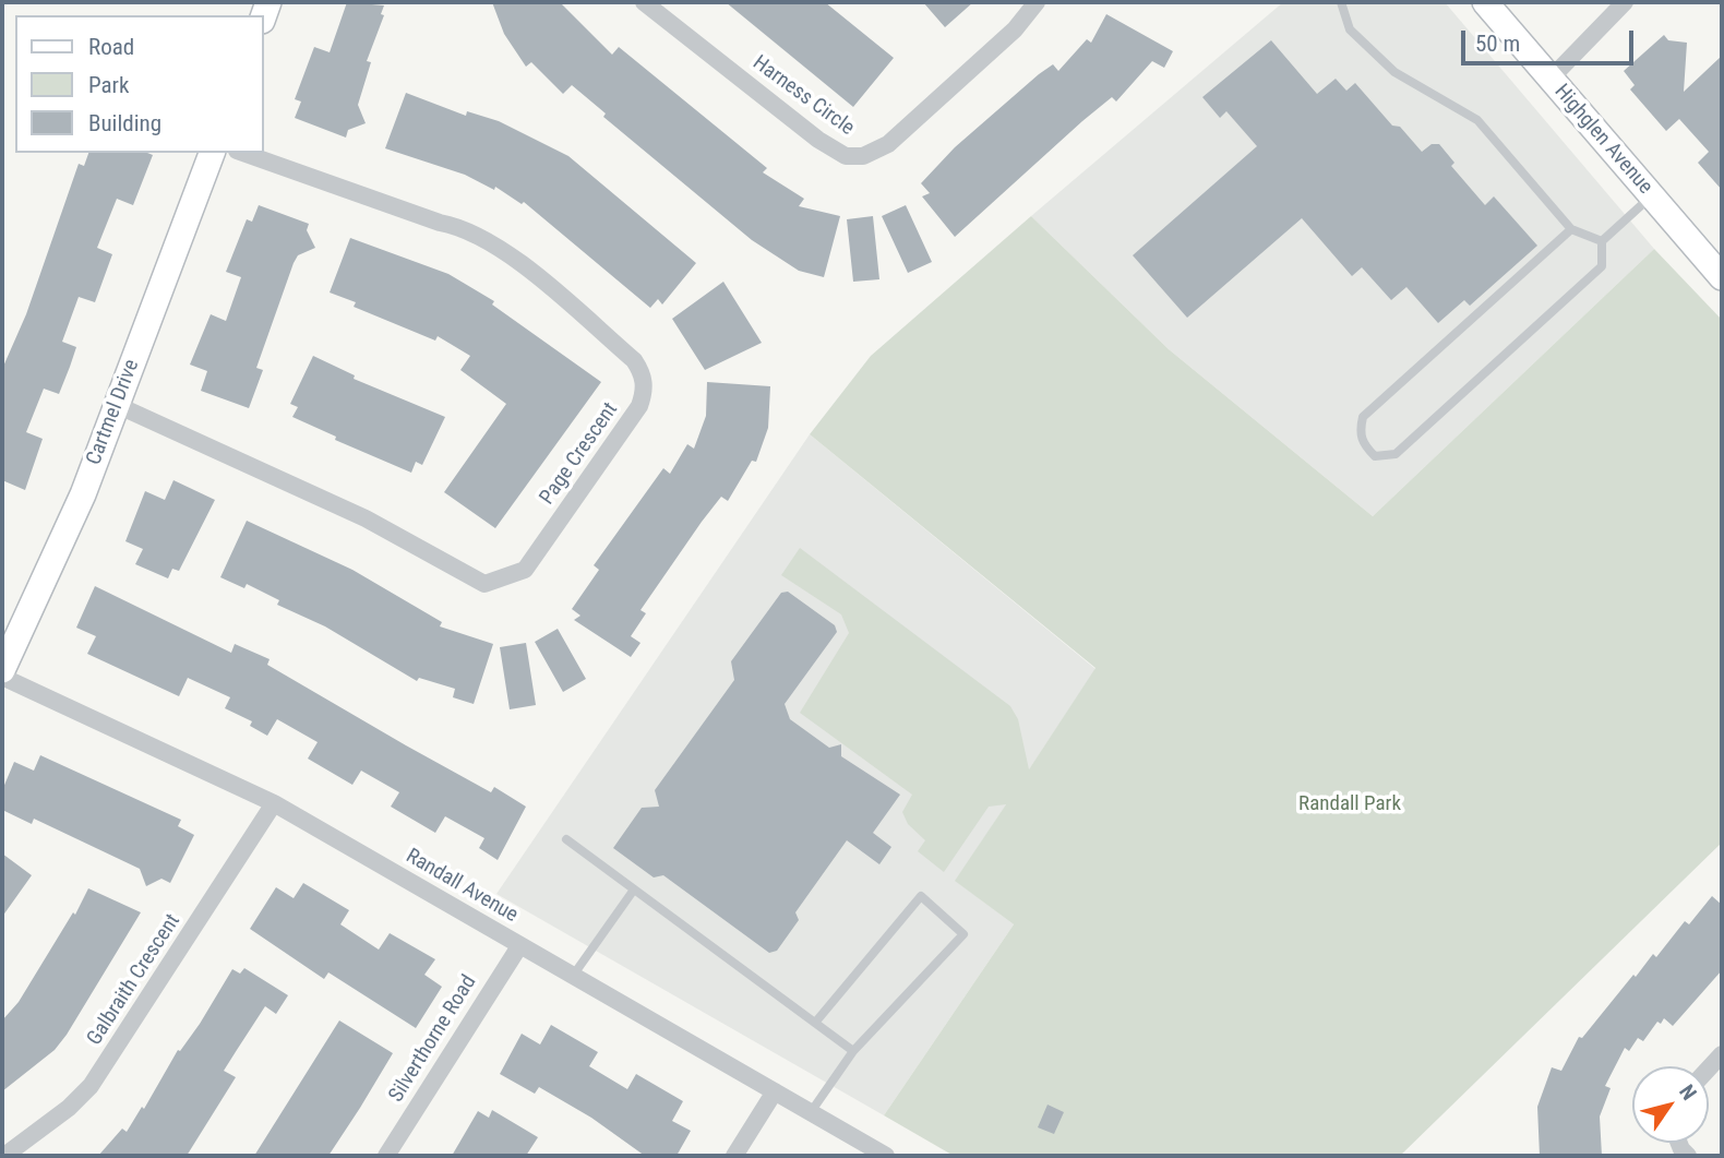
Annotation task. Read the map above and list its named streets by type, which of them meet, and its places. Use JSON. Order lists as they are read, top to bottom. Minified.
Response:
{"streets":{"street":["Harness Circle","Highglen Avenue","Cartmel Drive","Page Crescent","Randall Avenue","Galbraith Crescent","Silverthorne Road"]},"crossings":[["Cartmel Drive","Page Crescent"],["Randall Avenue","Galbraith Crescent"],["Randall Avenue","Silverthorne Road"]],"parks":["Randall Park"],"legend":["Road","Park","Building"],"scale_bar":"50 m","north":"top right"}
